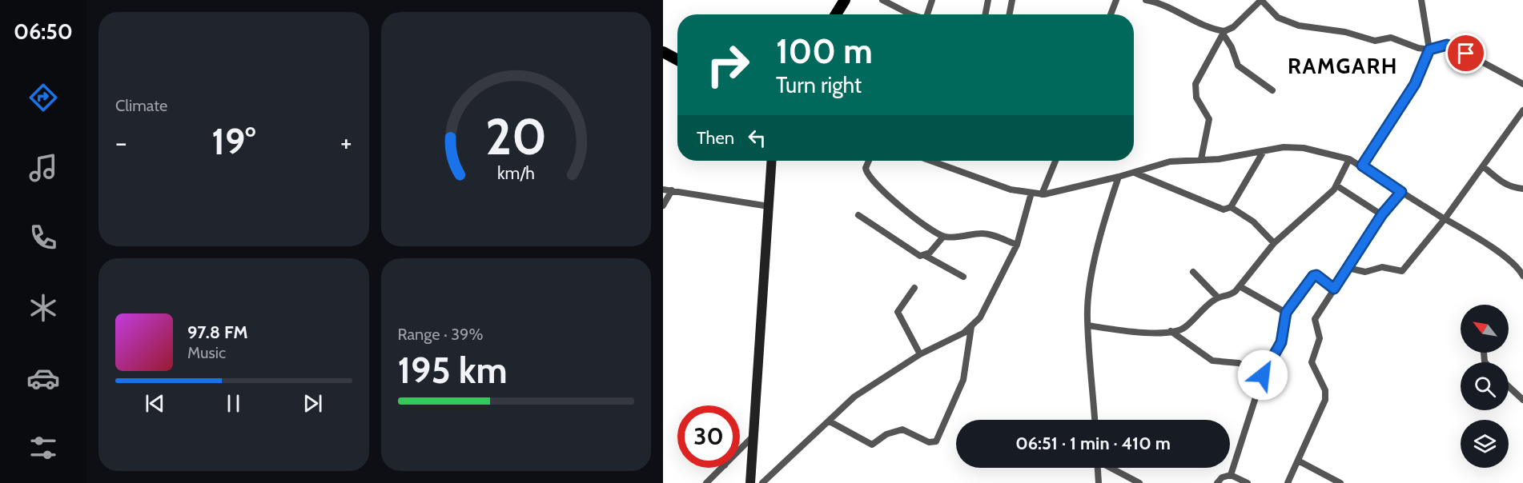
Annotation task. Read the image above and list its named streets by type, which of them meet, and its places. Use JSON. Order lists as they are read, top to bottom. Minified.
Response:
{"districts":["RAMGARH"],"north":"top left","page":{"tabs":"06:50","tile":["Climate",["Range · 39%","195 km"]],"turn":["100 m","Turn right"],"then":"Then","heat":["−","19°","+"],"song":["97.8 FM","Music"],"limit":"30","trip":"06:51 · 1 min · 410 m","gauge":["20","km/h"]}}
